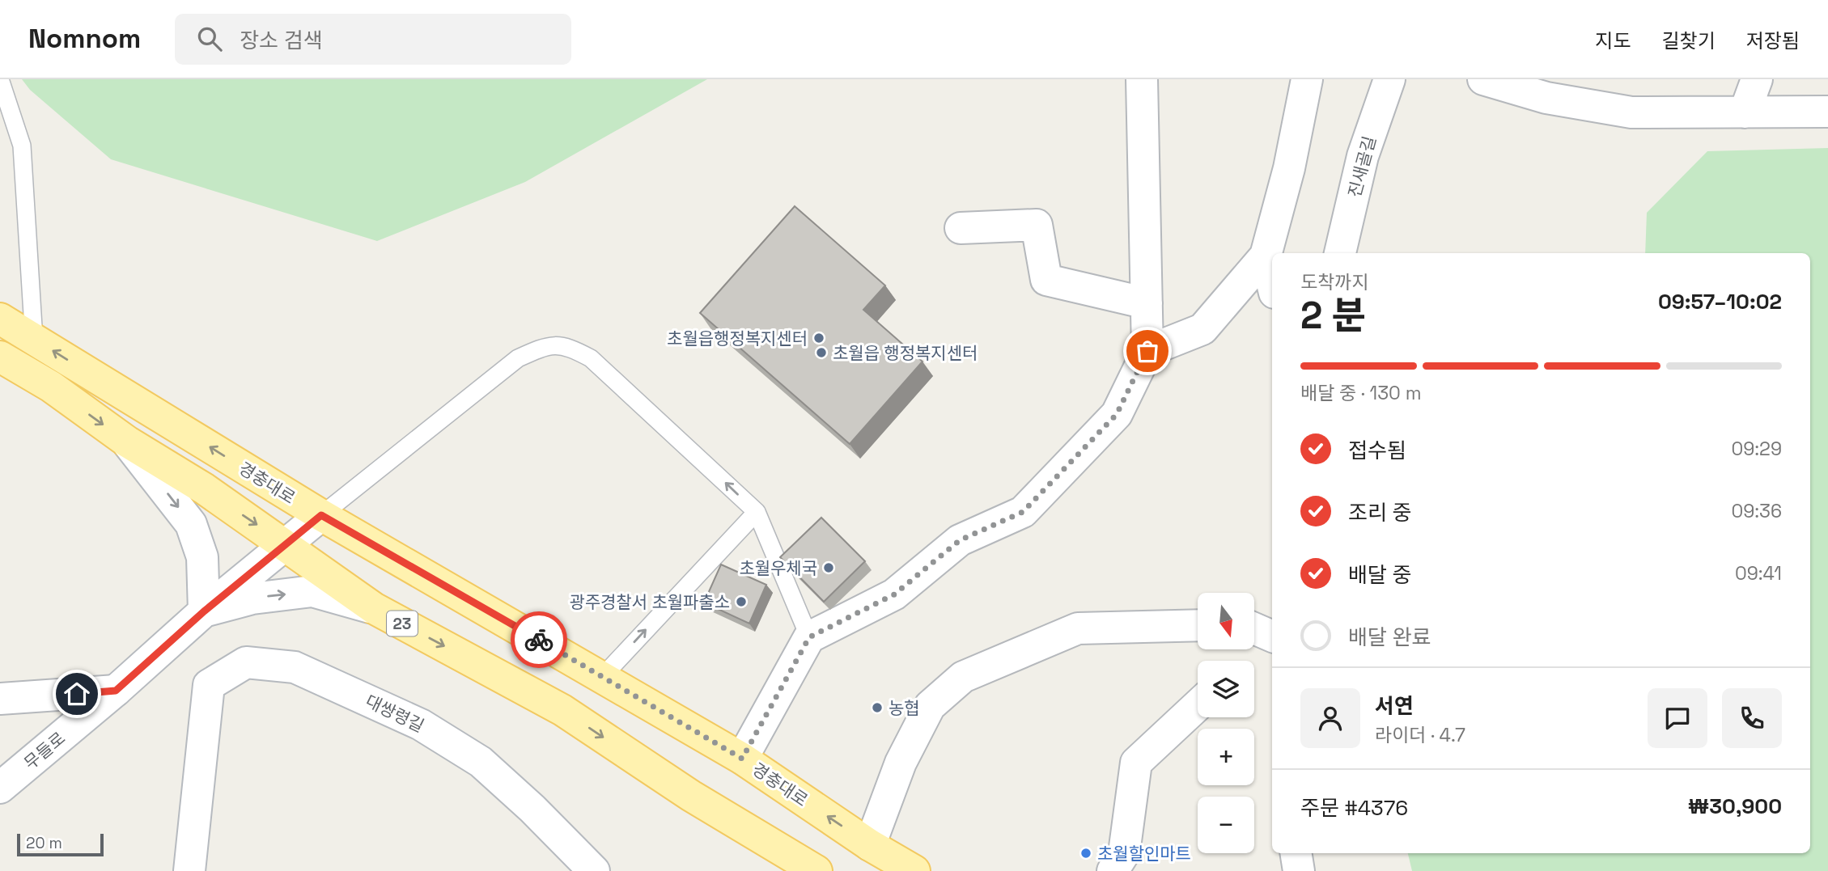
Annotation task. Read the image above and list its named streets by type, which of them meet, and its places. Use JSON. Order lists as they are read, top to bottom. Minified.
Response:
{"streets":{"main road":["경충대로","23"],"street":["진새골길","대쌍령길","무들로"]},"crossings":[["경충대로","무들로"],["23","무들로"]],"places":["초월읍행정복지센터","초월읍 행정복지센터","초월우체국","광주경찰서 초월파출소","농협","초월할인마트"],"scale_bar":"20 m","north":"bottom","page":{"header":"Nomnom","search":"장소 검색","nav":["지도","길찾기","저장됨"],"heading":["2 분","도착까지","09:57–10:02"],"panel":["서연","라이더 · 4.7","주문 #4376","₩30,900"],"bar":"배달 중 · 130 m","list":[["접수됨","09:29"],["조리 중","09:36"],["배달 중","09:41"],"배달 완료"],"map_buttons":["+","−"],"scale":"20 m"}}
